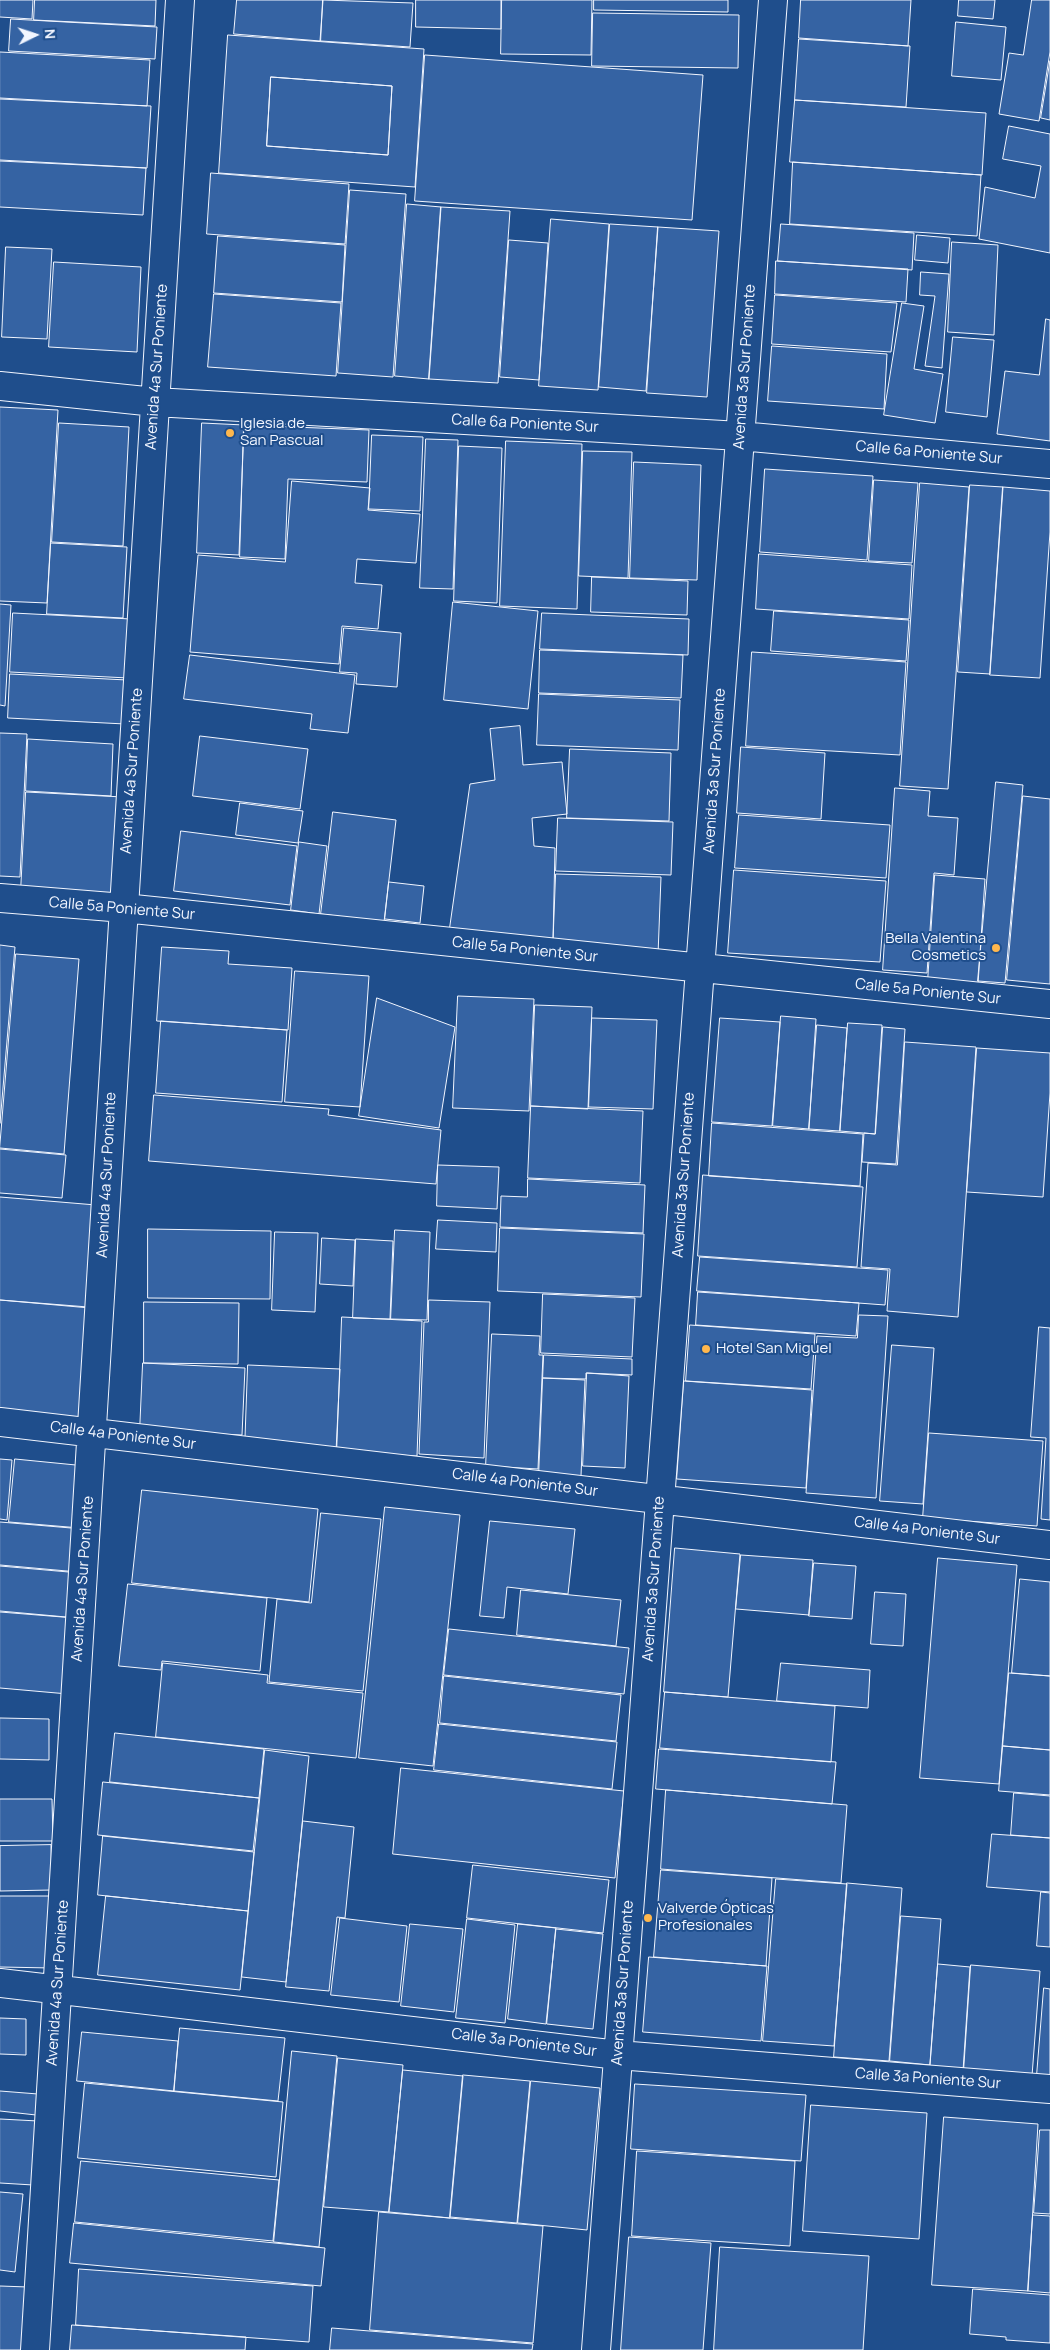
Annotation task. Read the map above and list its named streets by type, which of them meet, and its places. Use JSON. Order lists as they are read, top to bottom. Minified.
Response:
{"streets":{"street":["Avenida 4a Sur Poniente","Avenida 3a Sur Poniente","Calle 6a Poniente Sur","Calle 5a Poniente Sur","Calle 4a Poniente Sur","Calle 3a Poniente Sur"]},"crossings":[["Avenida 4a Sur Poniente","Calle 6a Poniente Sur"],["Avenida 4a Sur Poniente","Calle 5a Poniente Sur"],["Avenida 4a Sur Poniente","Calle 4a Poniente Sur"],["Avenida 4a Sur Poniente","Calle 3a Poniente Sur"],["Avenida 3a Sur Poniente","Calle 6a Poniente Sur"],["Avenida 3a Sur Poniente","Calle 5a Poniente Sur"],["Avenida 3a Sur Poniente","Calle 4a Poniente Sur"],["Avenida 3a Sur Poniente","Calle 3a Poniente Sur"]],"places":["Iglesia de San Pascual","Bella Valentina Cosmetics","Hotel San Miguel","Valverde Ópticas Profesionales"],"north":"right"}
